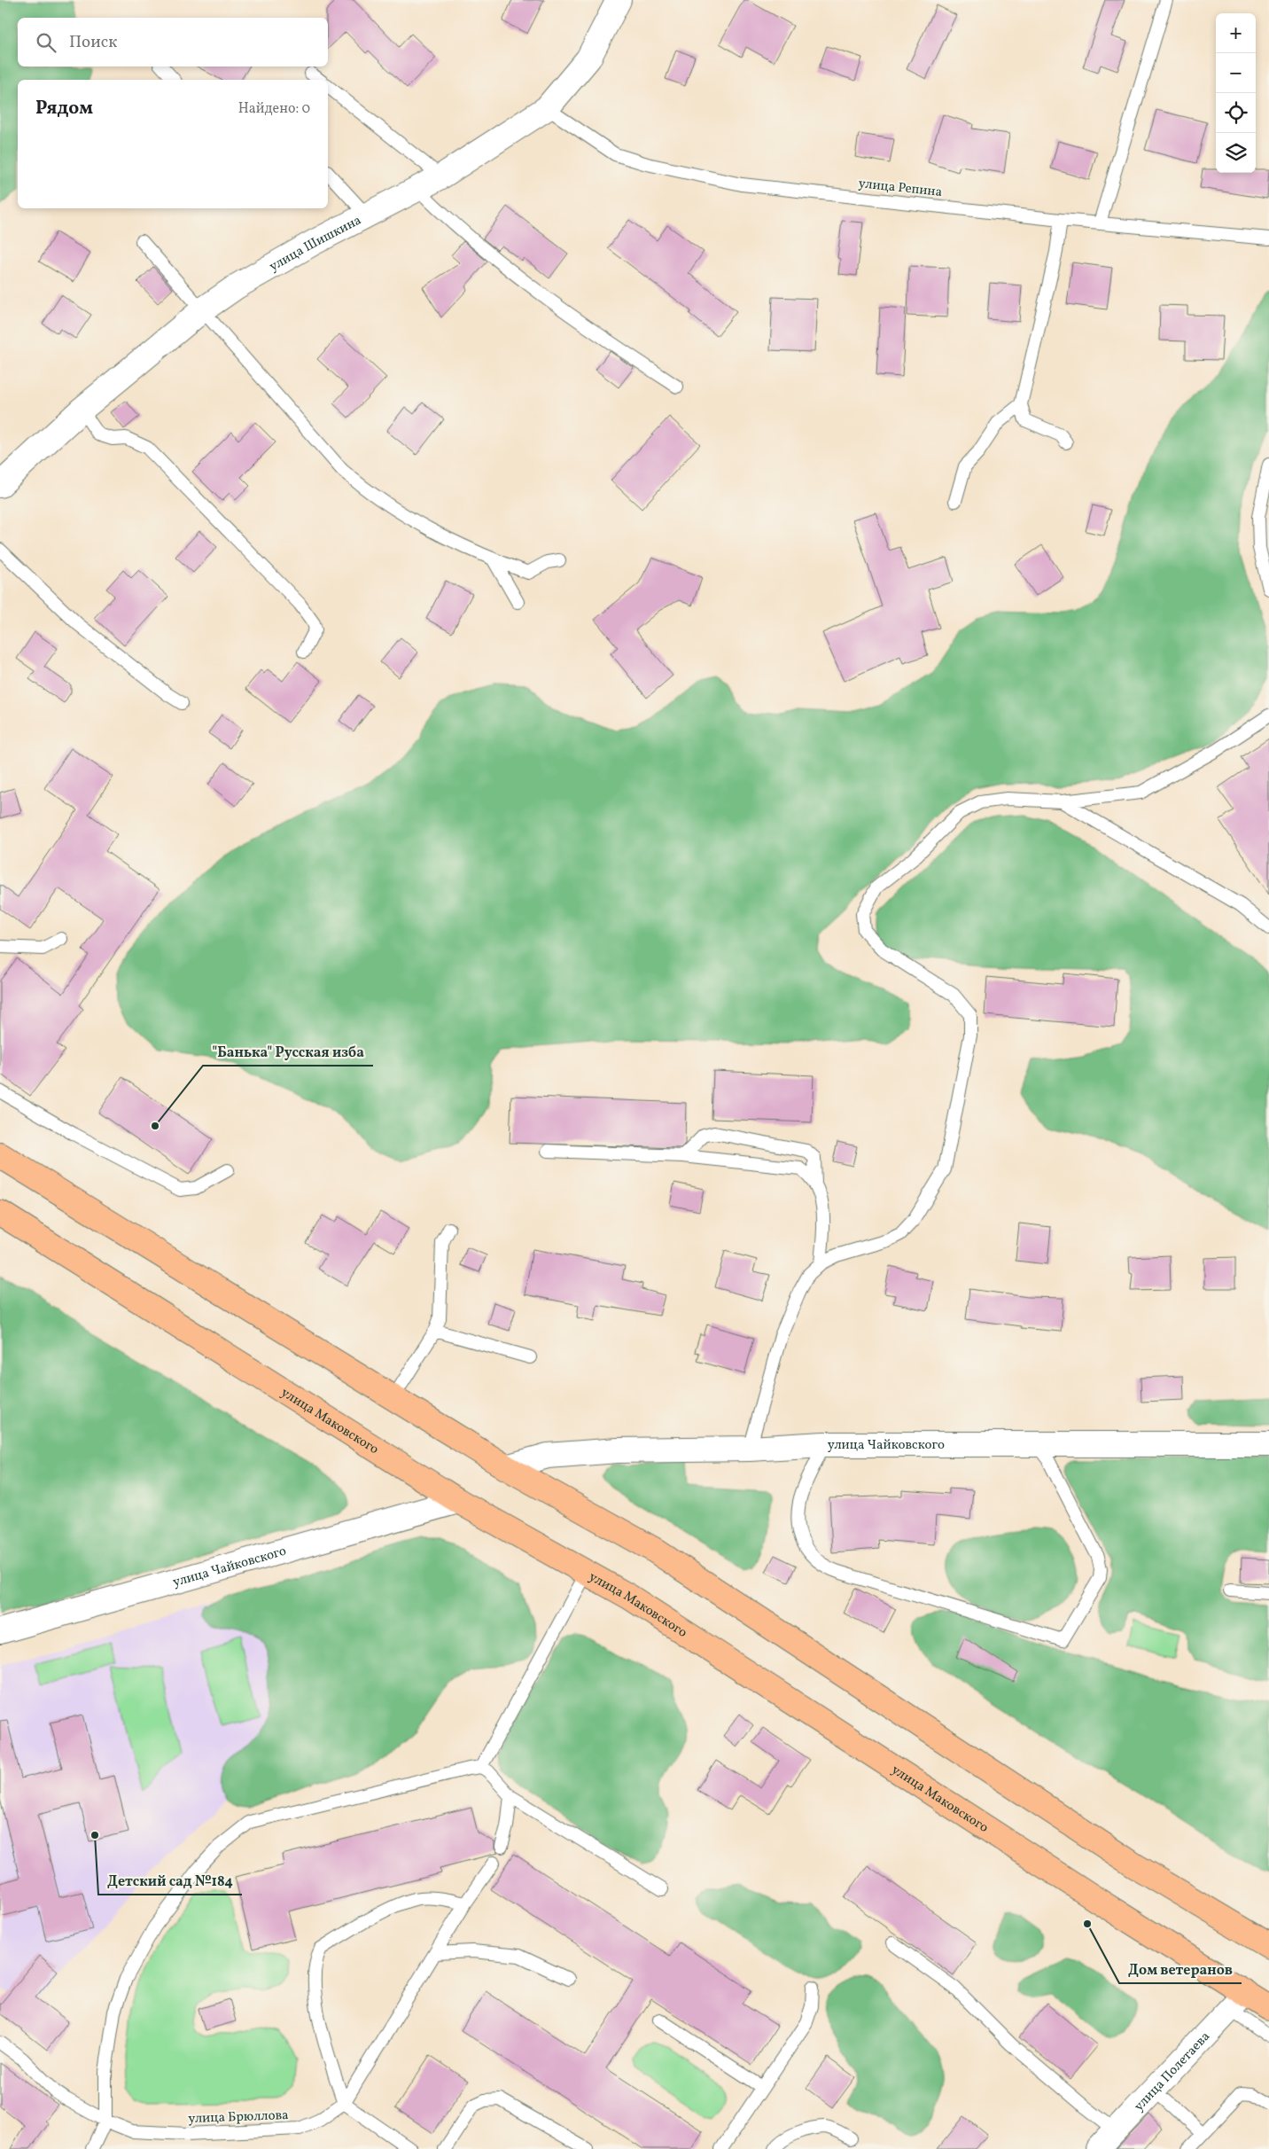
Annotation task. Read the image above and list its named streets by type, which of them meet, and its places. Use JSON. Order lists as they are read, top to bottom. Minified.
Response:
{"streets":{"highway":["улица Маковского"],"street":["улица Шишкина","улица Чайковского","улица Полетаева"],"lane":["улица Репина","улица Брюллова"]},"crossings":[["улица Репина","улица Шишкина"],["улица Маковского","улица Чайковского"],["улица Маковского","улица Полетаева"]],"places":["\"Банька\" Русская изба","Детский сад №184","Дом ветеранов"],"page":{"map_buttons":["+","−"],"search":"Поиск","heading":["Рядом","Найдено: 0"]}}
